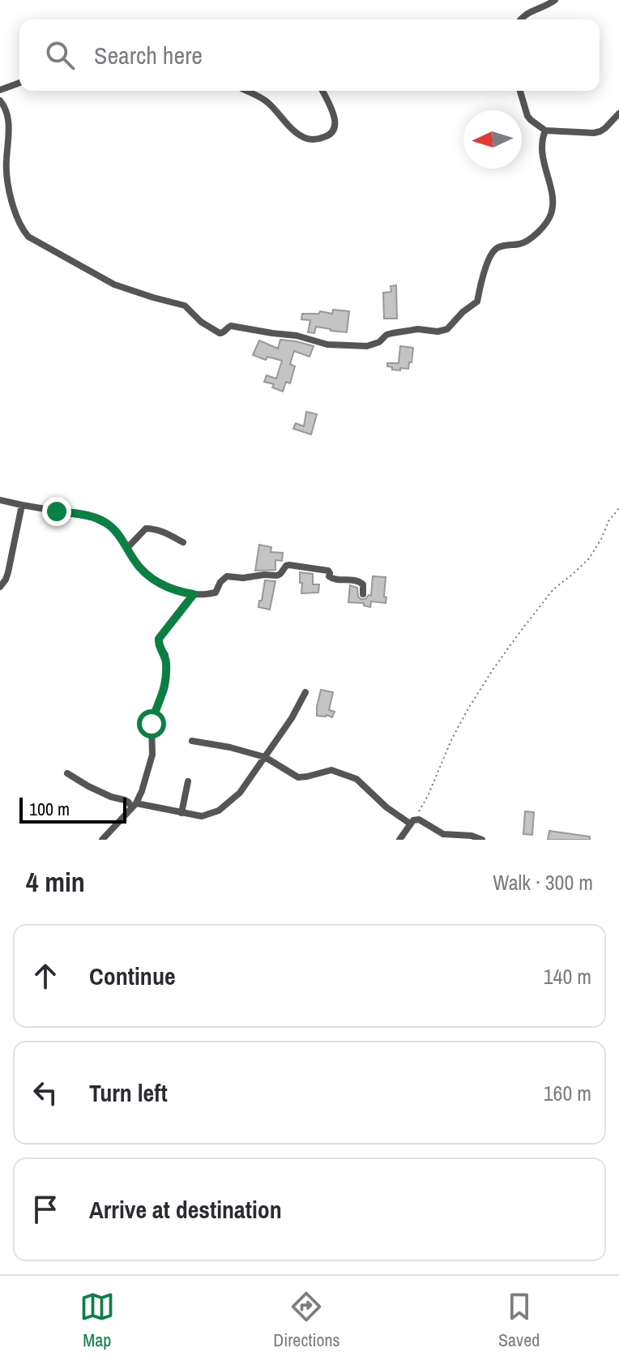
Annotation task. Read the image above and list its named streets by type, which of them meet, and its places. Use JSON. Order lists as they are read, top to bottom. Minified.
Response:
{"scale_bar":"100 m","north":"left","page":{"search":"Search here","scale":"100 m","heading":["4 min","Walk · 300 m"],"list":[["Continue","140 m"],["Turn left","160 m"],"Arrive at destination"],"nav":["Map","Directions","Saved"]}}
